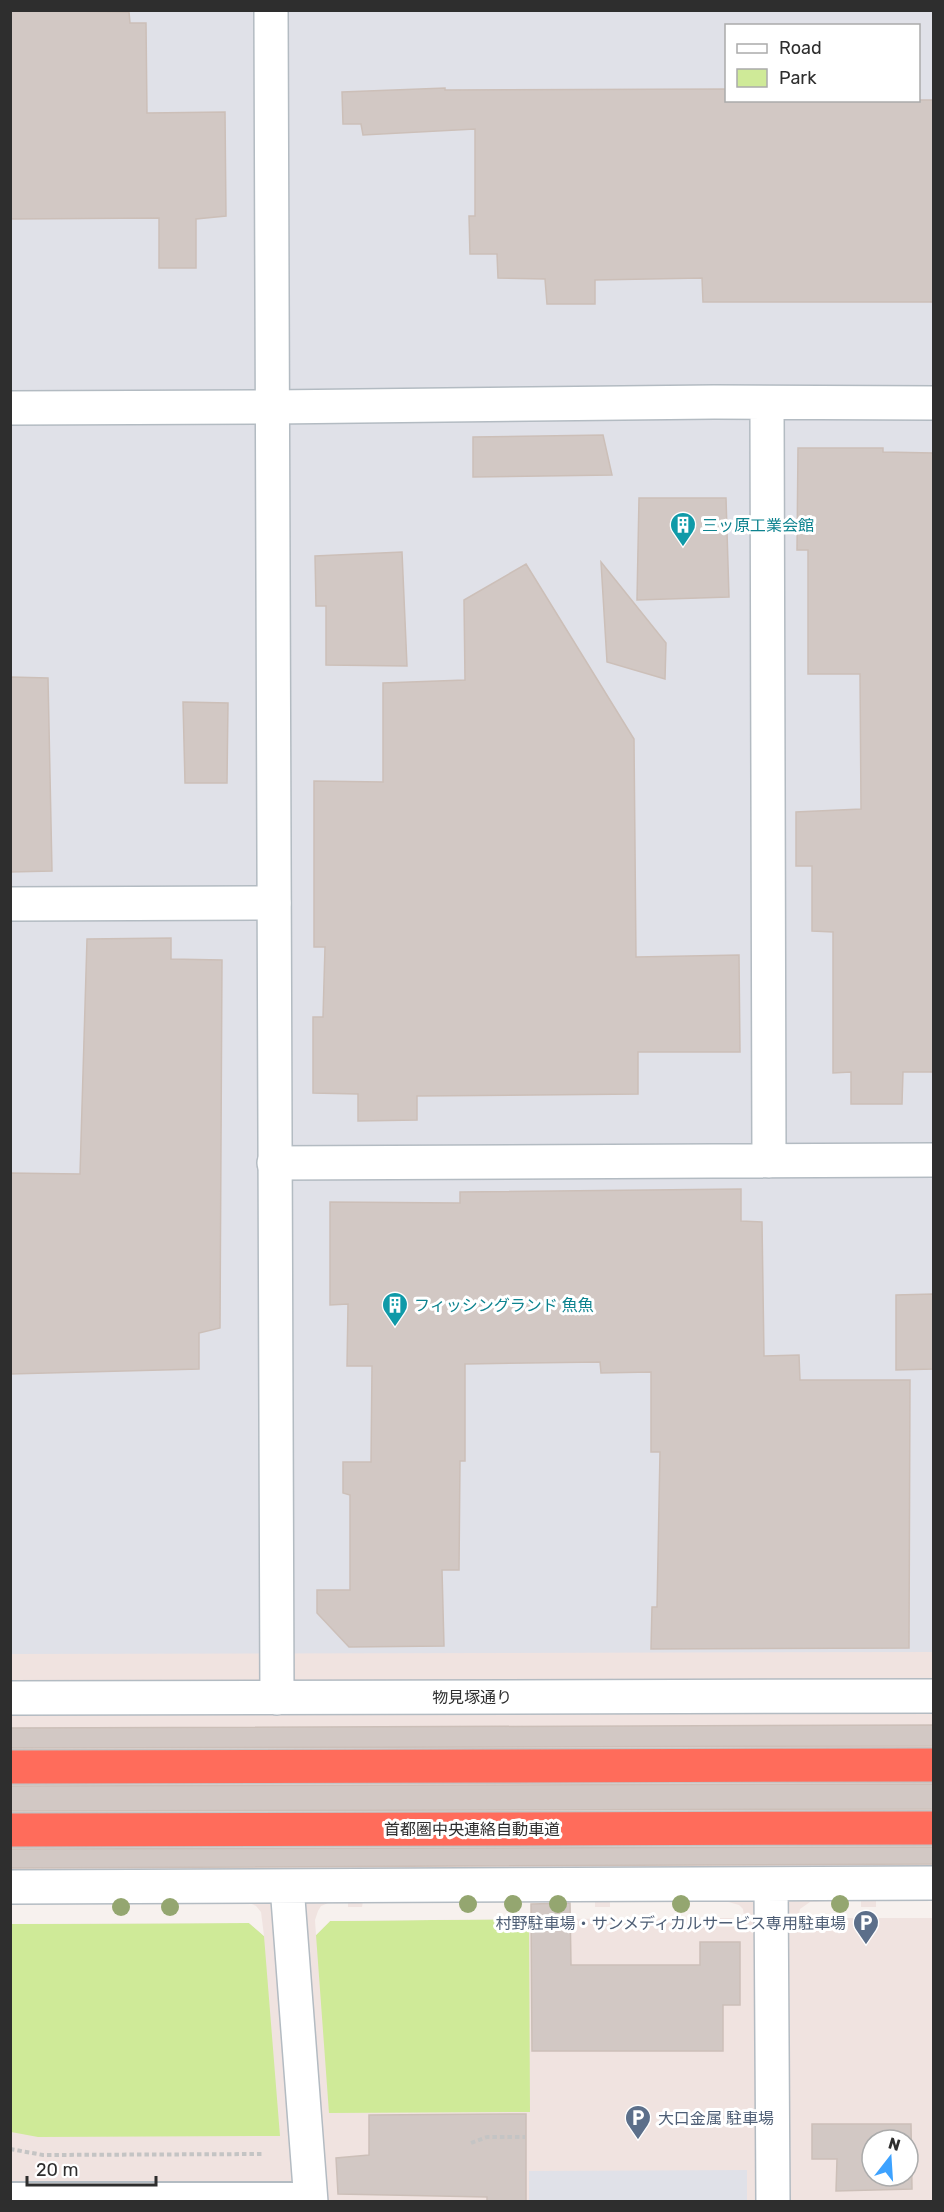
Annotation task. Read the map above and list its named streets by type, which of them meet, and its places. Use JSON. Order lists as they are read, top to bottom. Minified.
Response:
{"streets":{"highway":["首都圏中央連絡自動車道"],"street":["物見塚通り"]},"places":{"building":["三ッ原工業会館","フィッシングランド 魚魚"],"parking":["村野駐車場・サンメディカルサービス専用駐車場","大口金属 駐車場"]},"legend":["Road","Park"],"scale_bar":"20 m","north":"top"}
